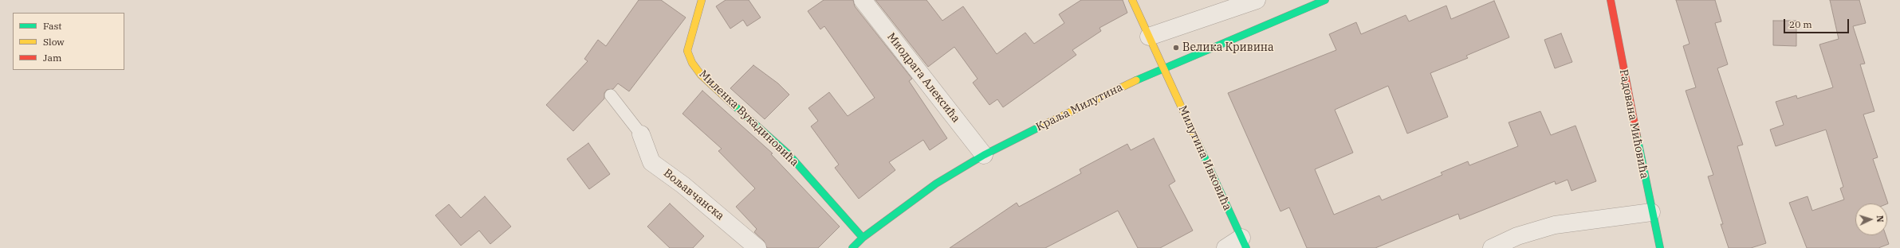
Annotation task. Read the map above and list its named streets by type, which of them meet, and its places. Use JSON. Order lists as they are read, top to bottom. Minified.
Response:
{"streets":{"street":["Миодрага Алексића","Краља Милутина","Миленка Вукадиновића","Радована Мићовића","Милутина Ивковића","Вољавчанска"]},"crossings":[["Миодрага Алексића","Краља Милутина"],["Краља Милутина","Миленка Вукадиновића"],["Краља Милутина","Милутина Ивковића"]],"places":["Велика Кривина"],"legend":["Fast","Slow","Jam"],"scale_bar":"20 m","north":"right"}
